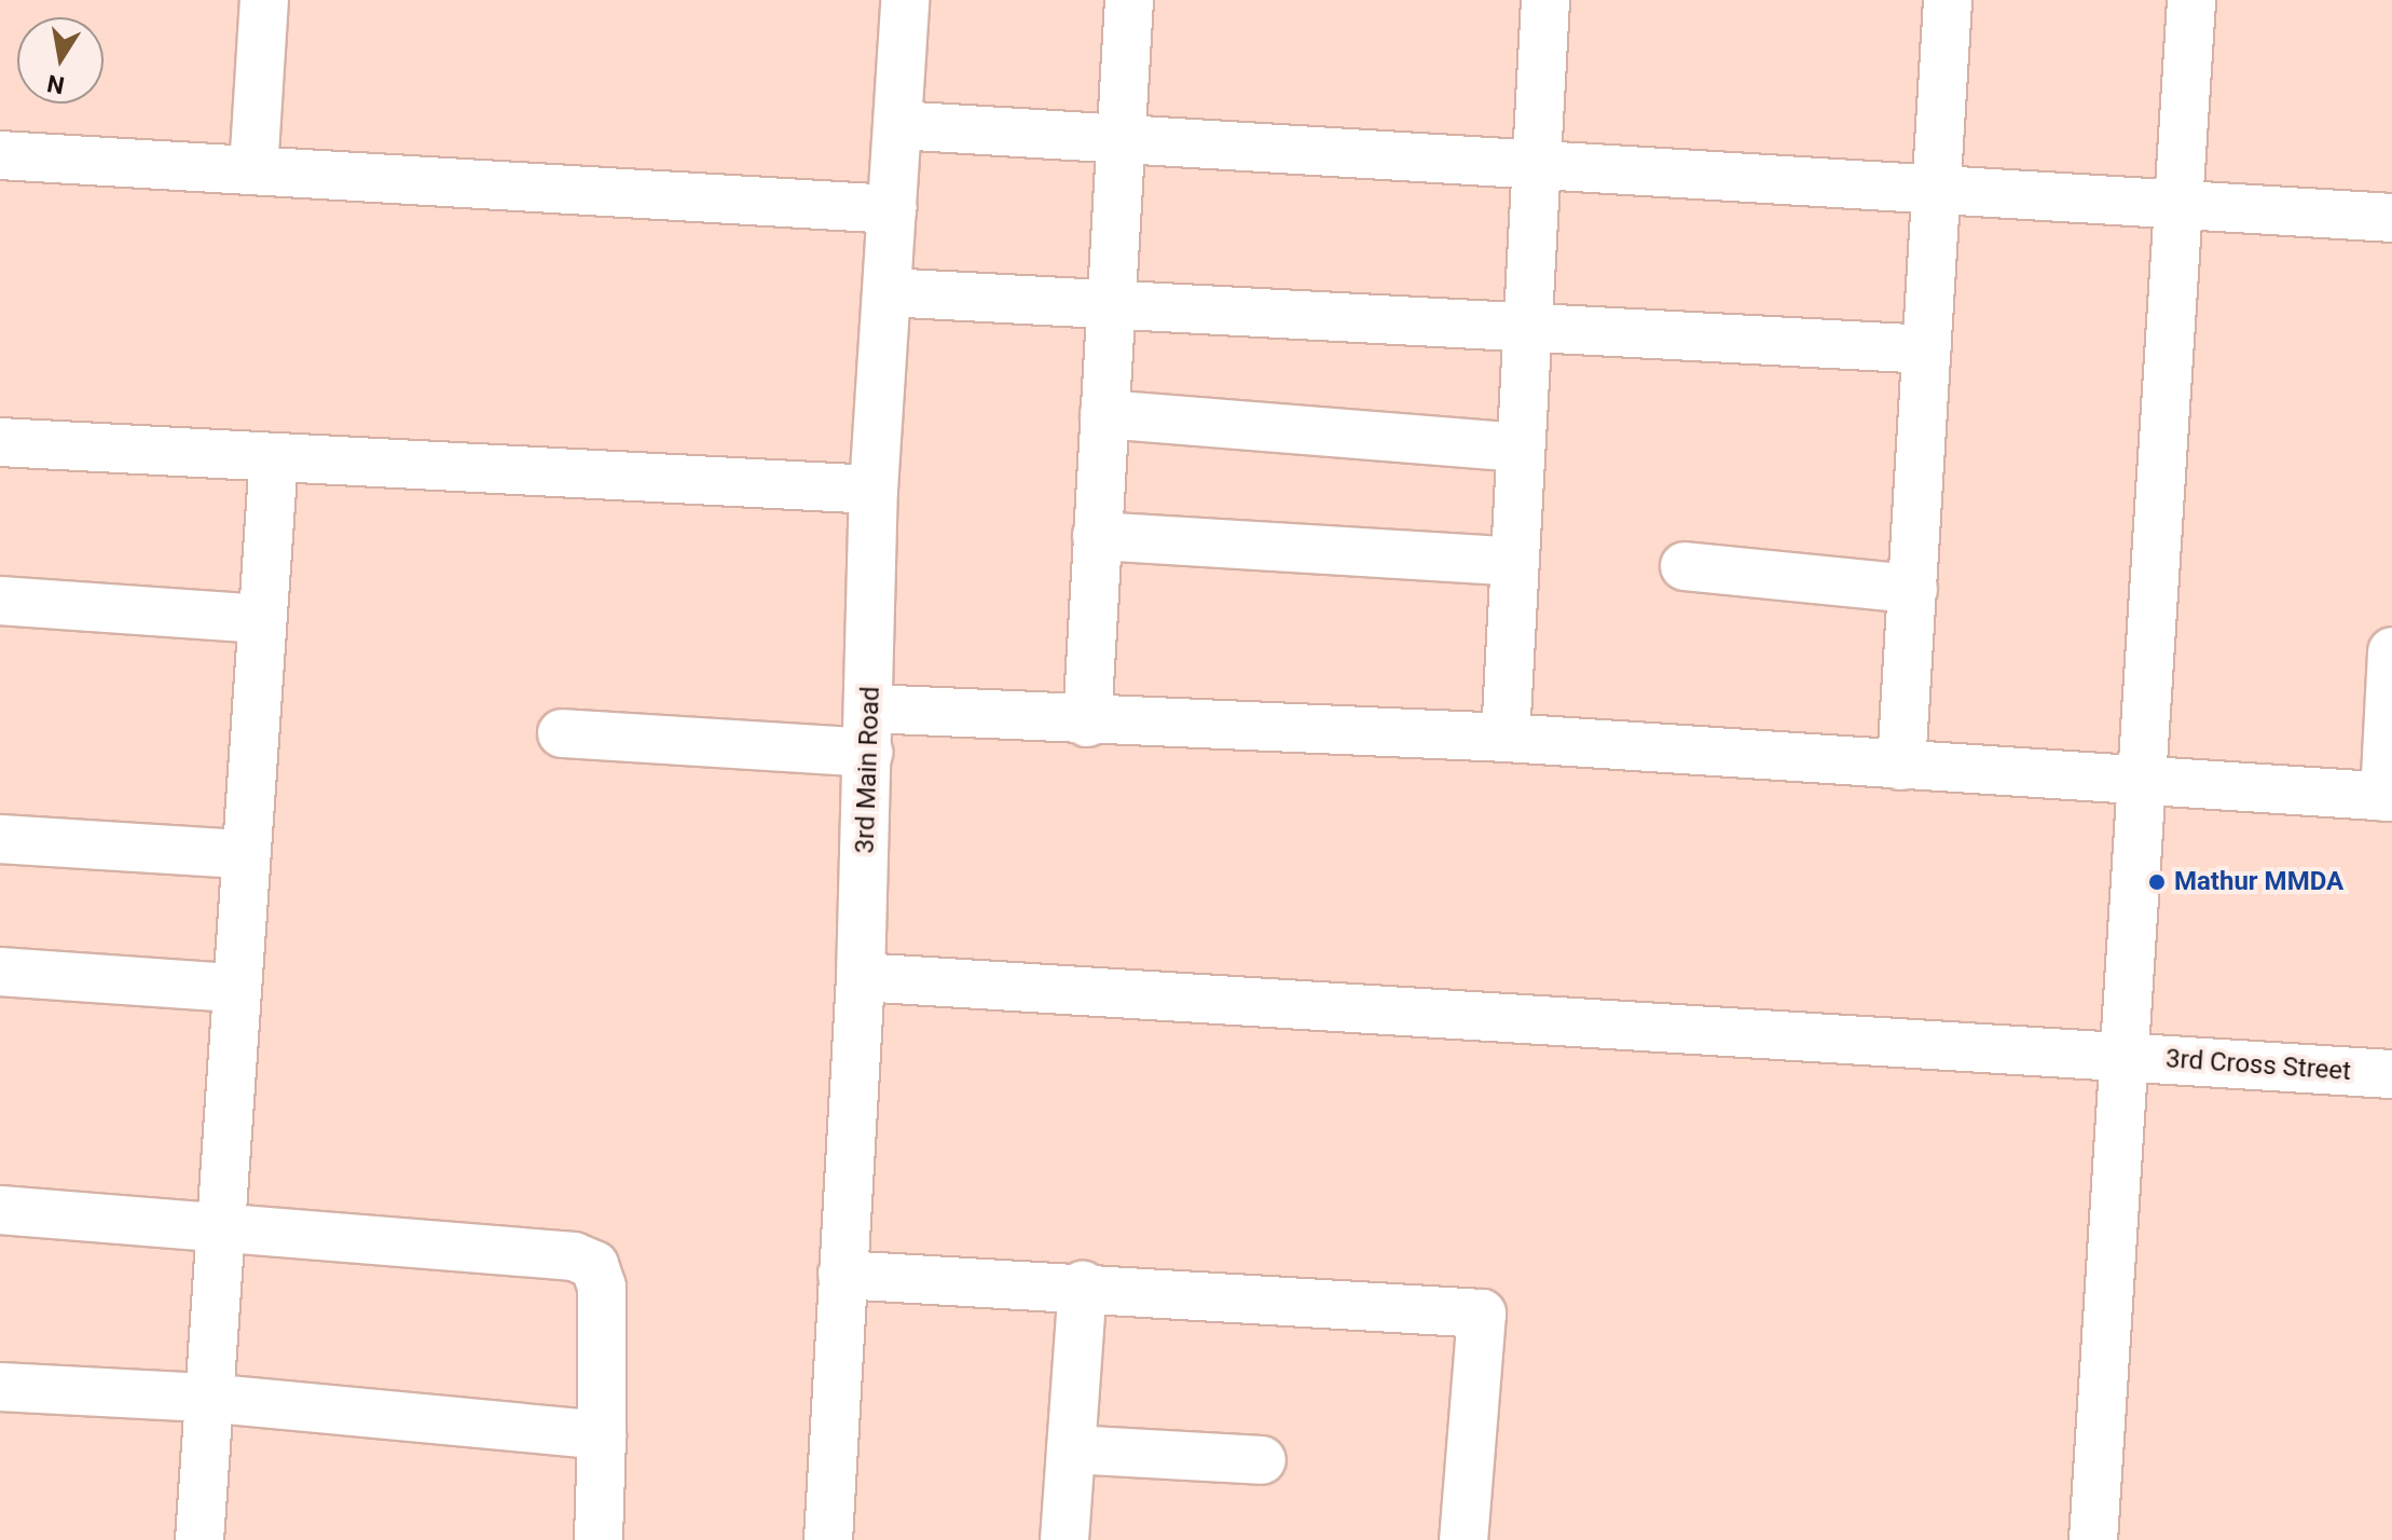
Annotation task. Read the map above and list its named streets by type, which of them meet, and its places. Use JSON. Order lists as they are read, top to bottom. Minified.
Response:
{"streets":{"street":["3rd Main Road","3rd Cross Street"]},"crossings":[["3rd Main Road","3rd Cross Street"]],"places":["Mathur MMDA"],"north":"bottom"}
